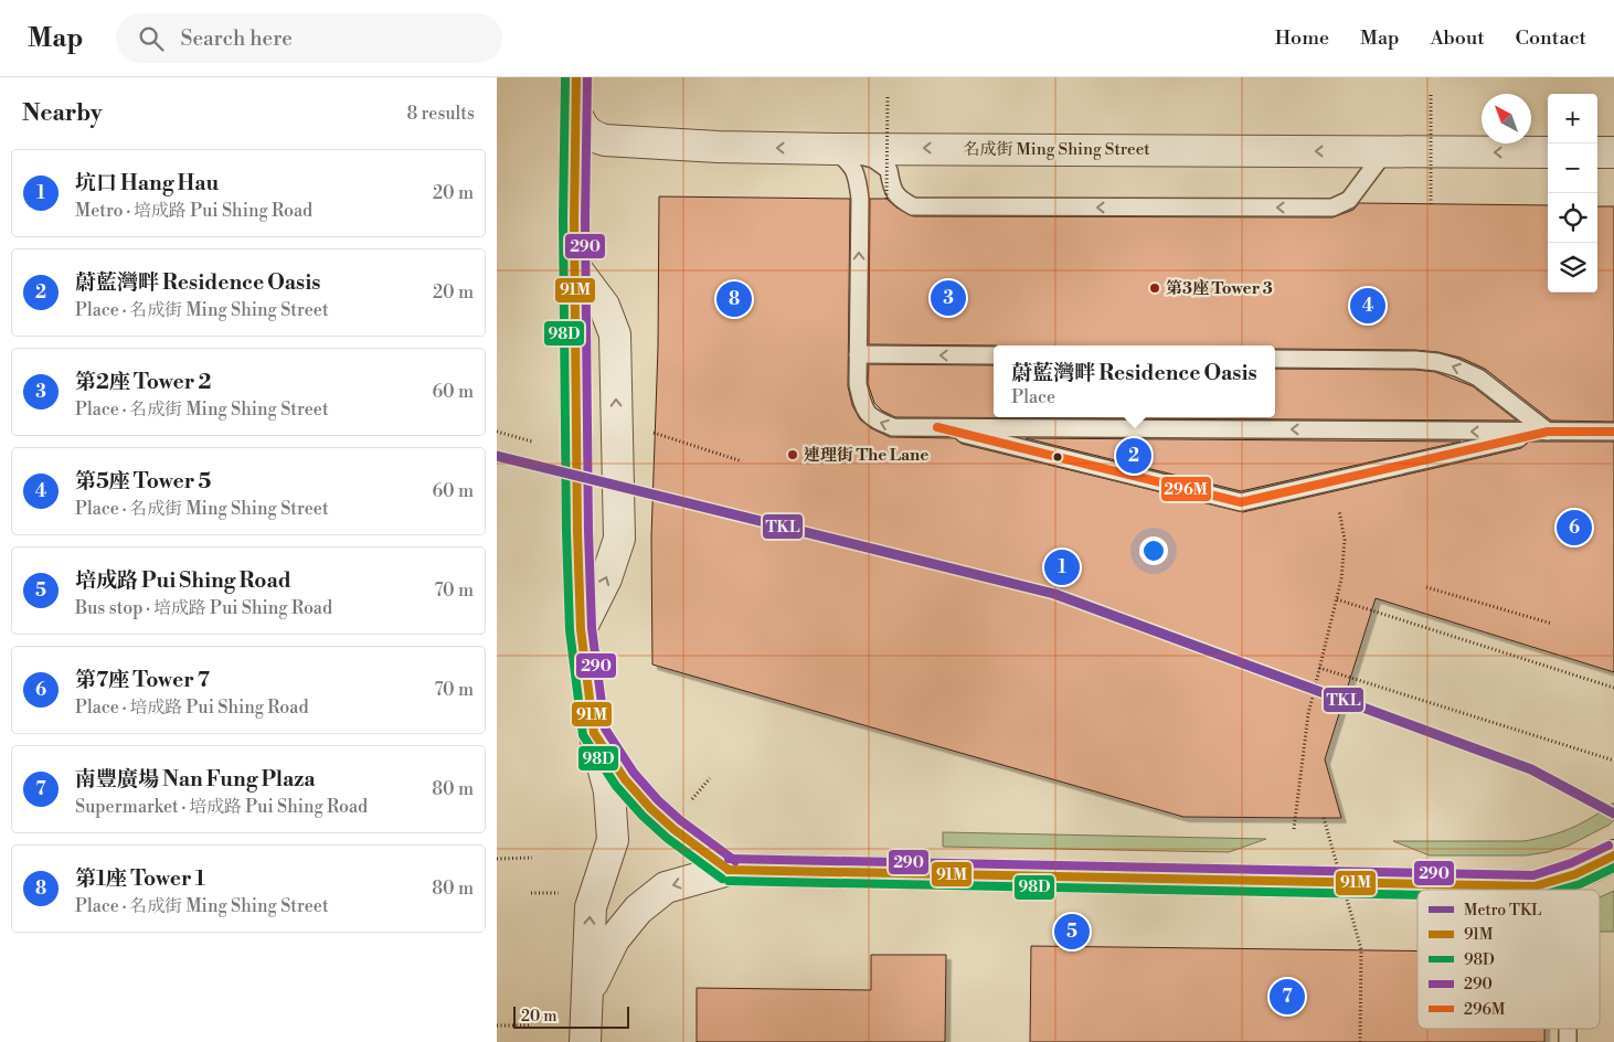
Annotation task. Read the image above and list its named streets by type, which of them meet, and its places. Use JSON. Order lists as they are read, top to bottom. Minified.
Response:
{"streets":{"street":["名成街 Ming Shing Street"]},"one_way":["名成街 Ming Shing Street"],"places":["第3座 Tower 3","連理街 The Lane"],"lines":["transit line 91M","transit line 98D","transit line 290","transit line 296M","metro line TKL"],"legend":["Metro TKL","91M","98D","290","296M"],"scale_bar":"20 m","north":"top left","page":{"header":"Map","search":"Search here","nav":["Home","Map","About","Contact"],"heading":["Nearby","8 results"],"map_buttons":["+","−"],"list":[{"mark":"1","name":"坑口 Hang Hau","note":"Metro · 培成路 Pui Shing Road","value":"20 m"},{"mark":"2","name":"蔚藍灣畔 Residence Oasis","note":"Place · 名成街 Ming Shing Street","value":"20 m"},{"mark":"3","name":"第2座 Tower 2","note":"Place · 名成街 Ming Shing Street","value":"60 m"},{"mark":"4","name":"第5座 Tower 5","note":"Place · 名成街 Ming Shing Street","value":"60 m"},{"mark":"5","name":"培成路 Pui Shing Road","note":"Bus stop · 培成路 Pui Shing Road","value":"70 m"},{"mark":"6","name":"第7座 Tower 7","note":"Place · 培成路 Pui Shing Road","value":"70 m"},{"mark":"7","name":"南豐廣場 Nan Fung Plaza","note":"Supermarket · 培成路 Pui Shing Road","value":"80 m"},{"mark":"8","name":"第1座 Tower 1","note":"Place · 名成街 Ming Shing Street","value":"80 m"}],"pins":["3","8","4","2","6","1","5","7"],"popup":["蔚藍灣畔 Residence Oasis","Place"],"scale":"20 m"}}
